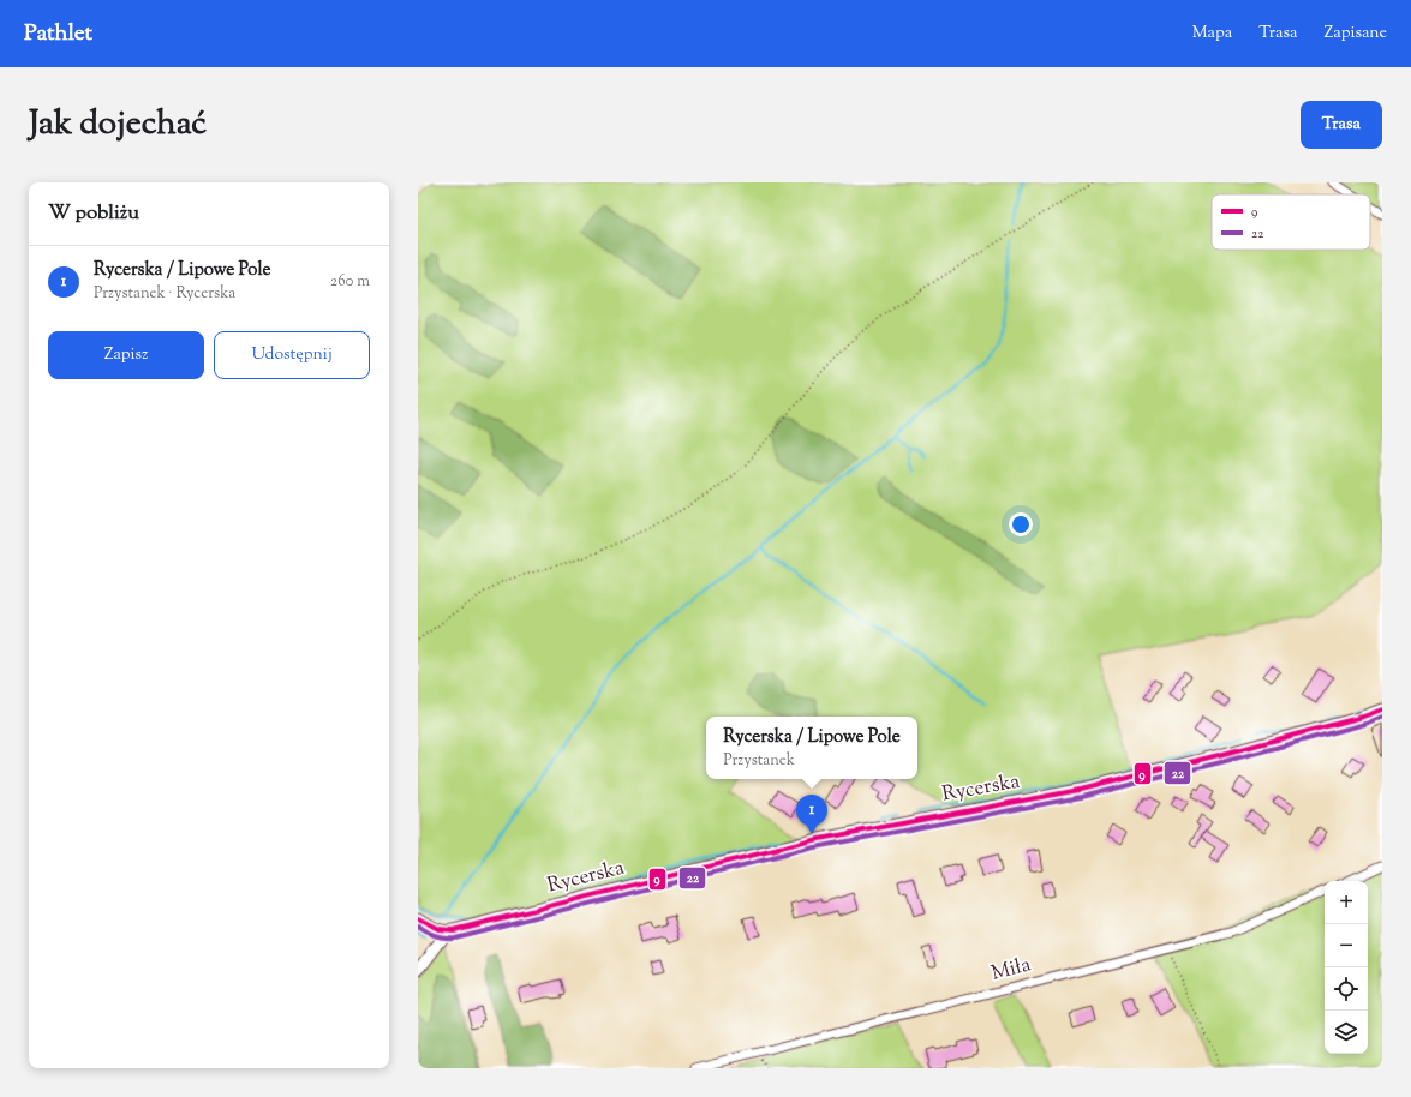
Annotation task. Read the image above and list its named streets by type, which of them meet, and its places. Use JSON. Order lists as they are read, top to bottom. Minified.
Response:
{"streets":{"street":["Rycerska","Miła"]},"lines":["transit line 9","transit line 22"],"legend":["9","22"],"page":{"header":"Pathlet","nav":["Mapa","Trasa","Zapisane"],"title":"Jak dojechać","buttons":["Trasa",["Zapisz","Udostępnij"]],"heading":"W pobliżu","list":[{"mark":"1","name":"Rycerska / Lipowe Pole","note":"Przystanek · Rycerska","value":"260 m"}],"popup":["Rycerska / Lipowe Pole","Przystanek"],"pins":"1","map_buttons":["+","−"]}}
